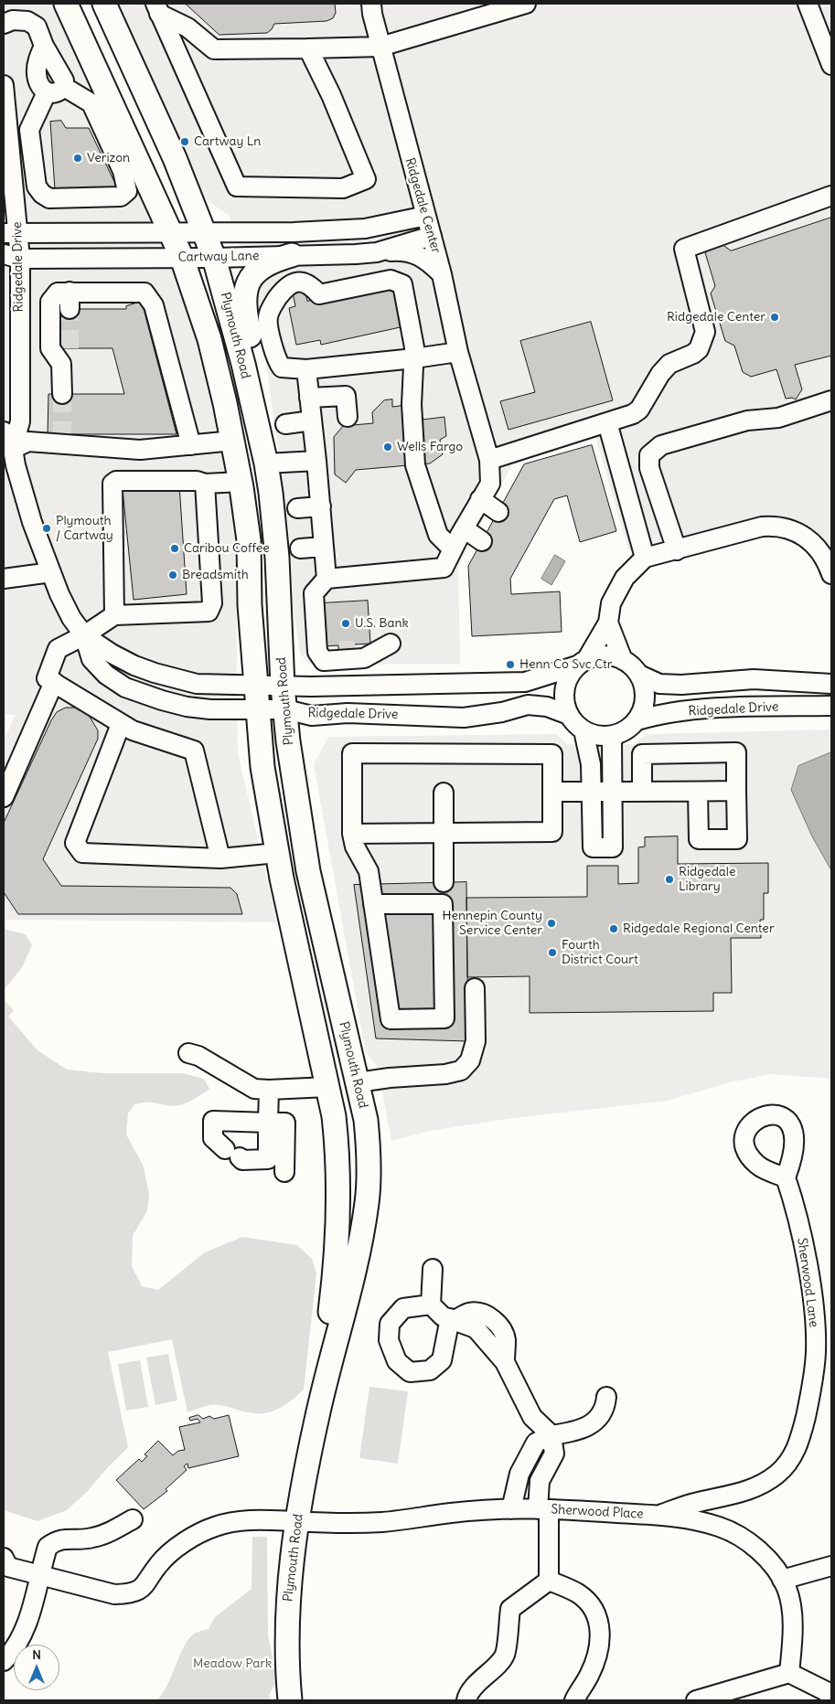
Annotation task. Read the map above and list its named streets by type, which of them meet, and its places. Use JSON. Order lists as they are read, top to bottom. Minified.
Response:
{"streets":{"main road":["Plymouth Road"],"street":["Ridgedale Center","Cartway Lane","Ridgedale Drive","Sherwood Lane","Sherwood Place"]},"crossings":[["Ridgedale Center","Cartway Lane"],["Cartway Lane","Ridgedale Drive"],["Cartway Lane","Plymouth Road"],["Ridgedale Drive","Plymouth Road"],["Plymouth Road","Sherwood Place"],["Sherwood Lane","Sherwood Place"]],"parks":["Meadow Park"],"places":["Cartway Ln","Verizon","Ridgedale Center","Wells Fargo","Plymouth / Cartway","Caribou Coffee","Breadsmith","U.S. Bank","Henn Co Svc Ctr","Ridgedale Library","Hennepin County Service Center","Ridgedale Regional Center","Fourth District Court"],"north":"top"}
